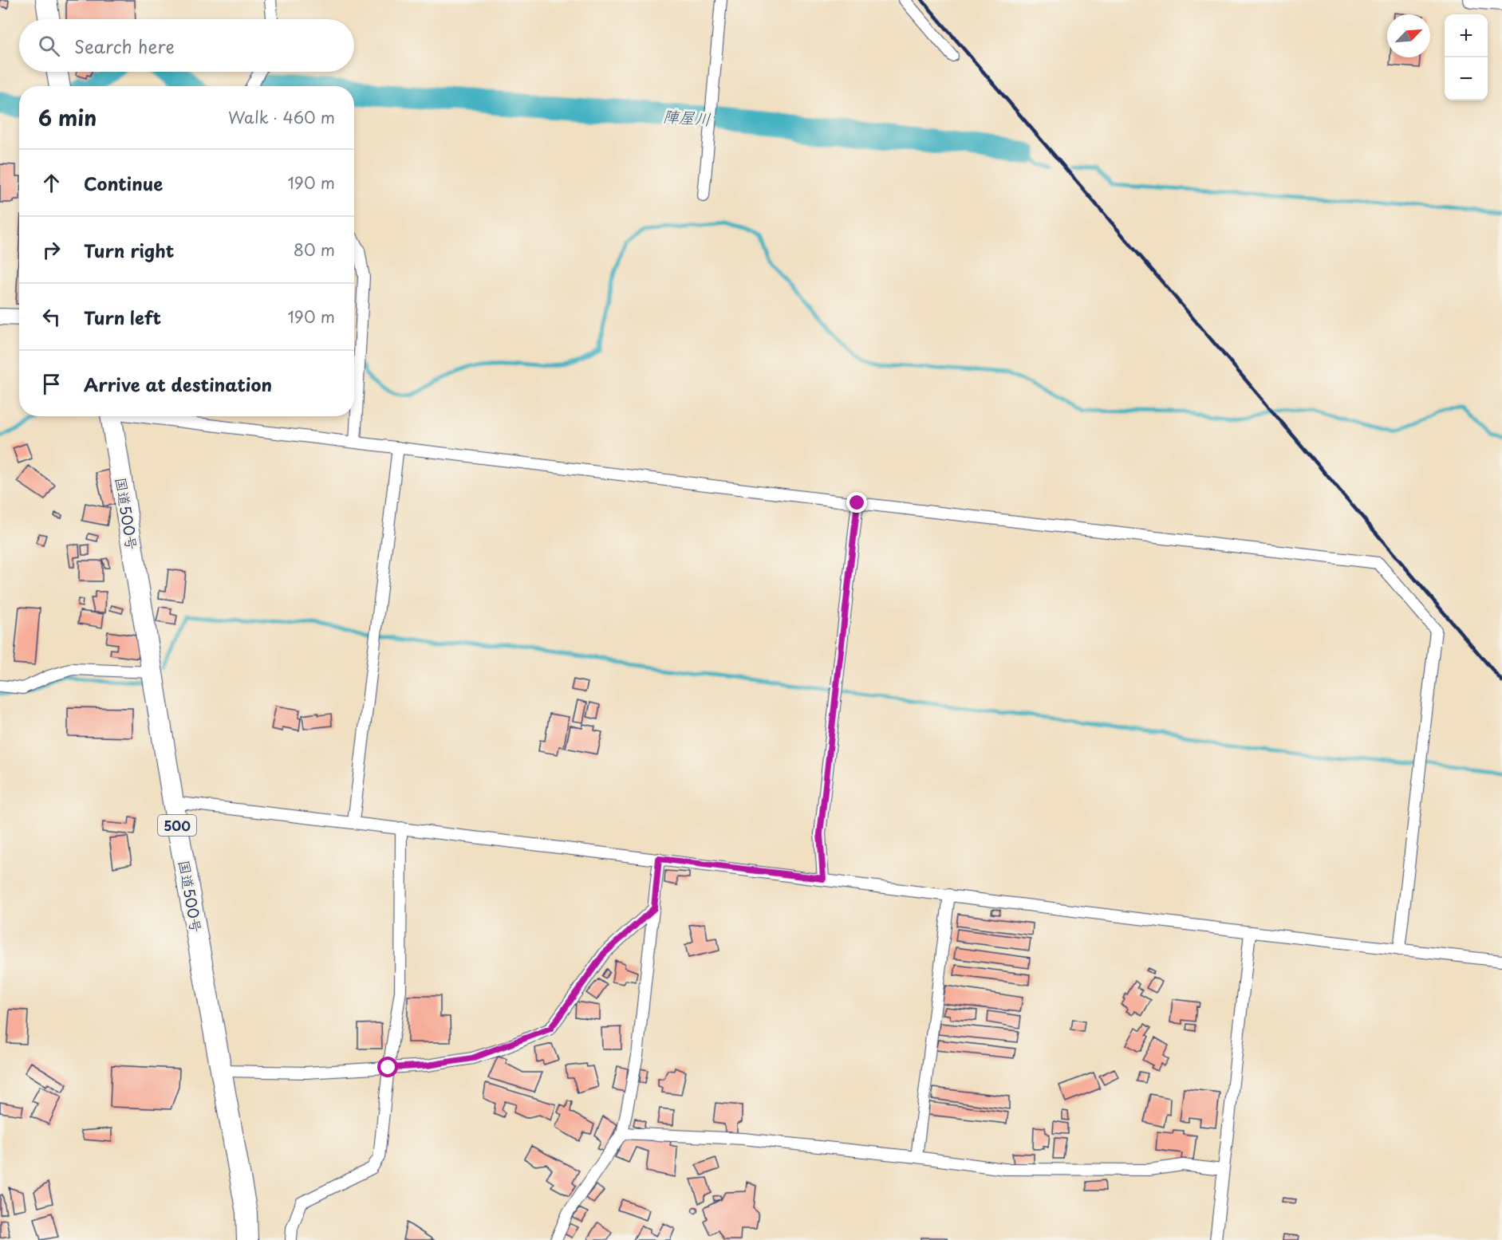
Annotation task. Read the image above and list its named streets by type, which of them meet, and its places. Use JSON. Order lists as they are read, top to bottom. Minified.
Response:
{"streets":{"highway":["国道500号","500"]},"water":["陣屋川"],"north":"top right","page":{"map_buttons":["+","−"],"search":"Search here","heading":["6 min","Walk · 460 m"],"list":[["Continue","190 m"],["Turn right","80 m"],["Turn left","190 m"],"Arrive at destination"]}}
